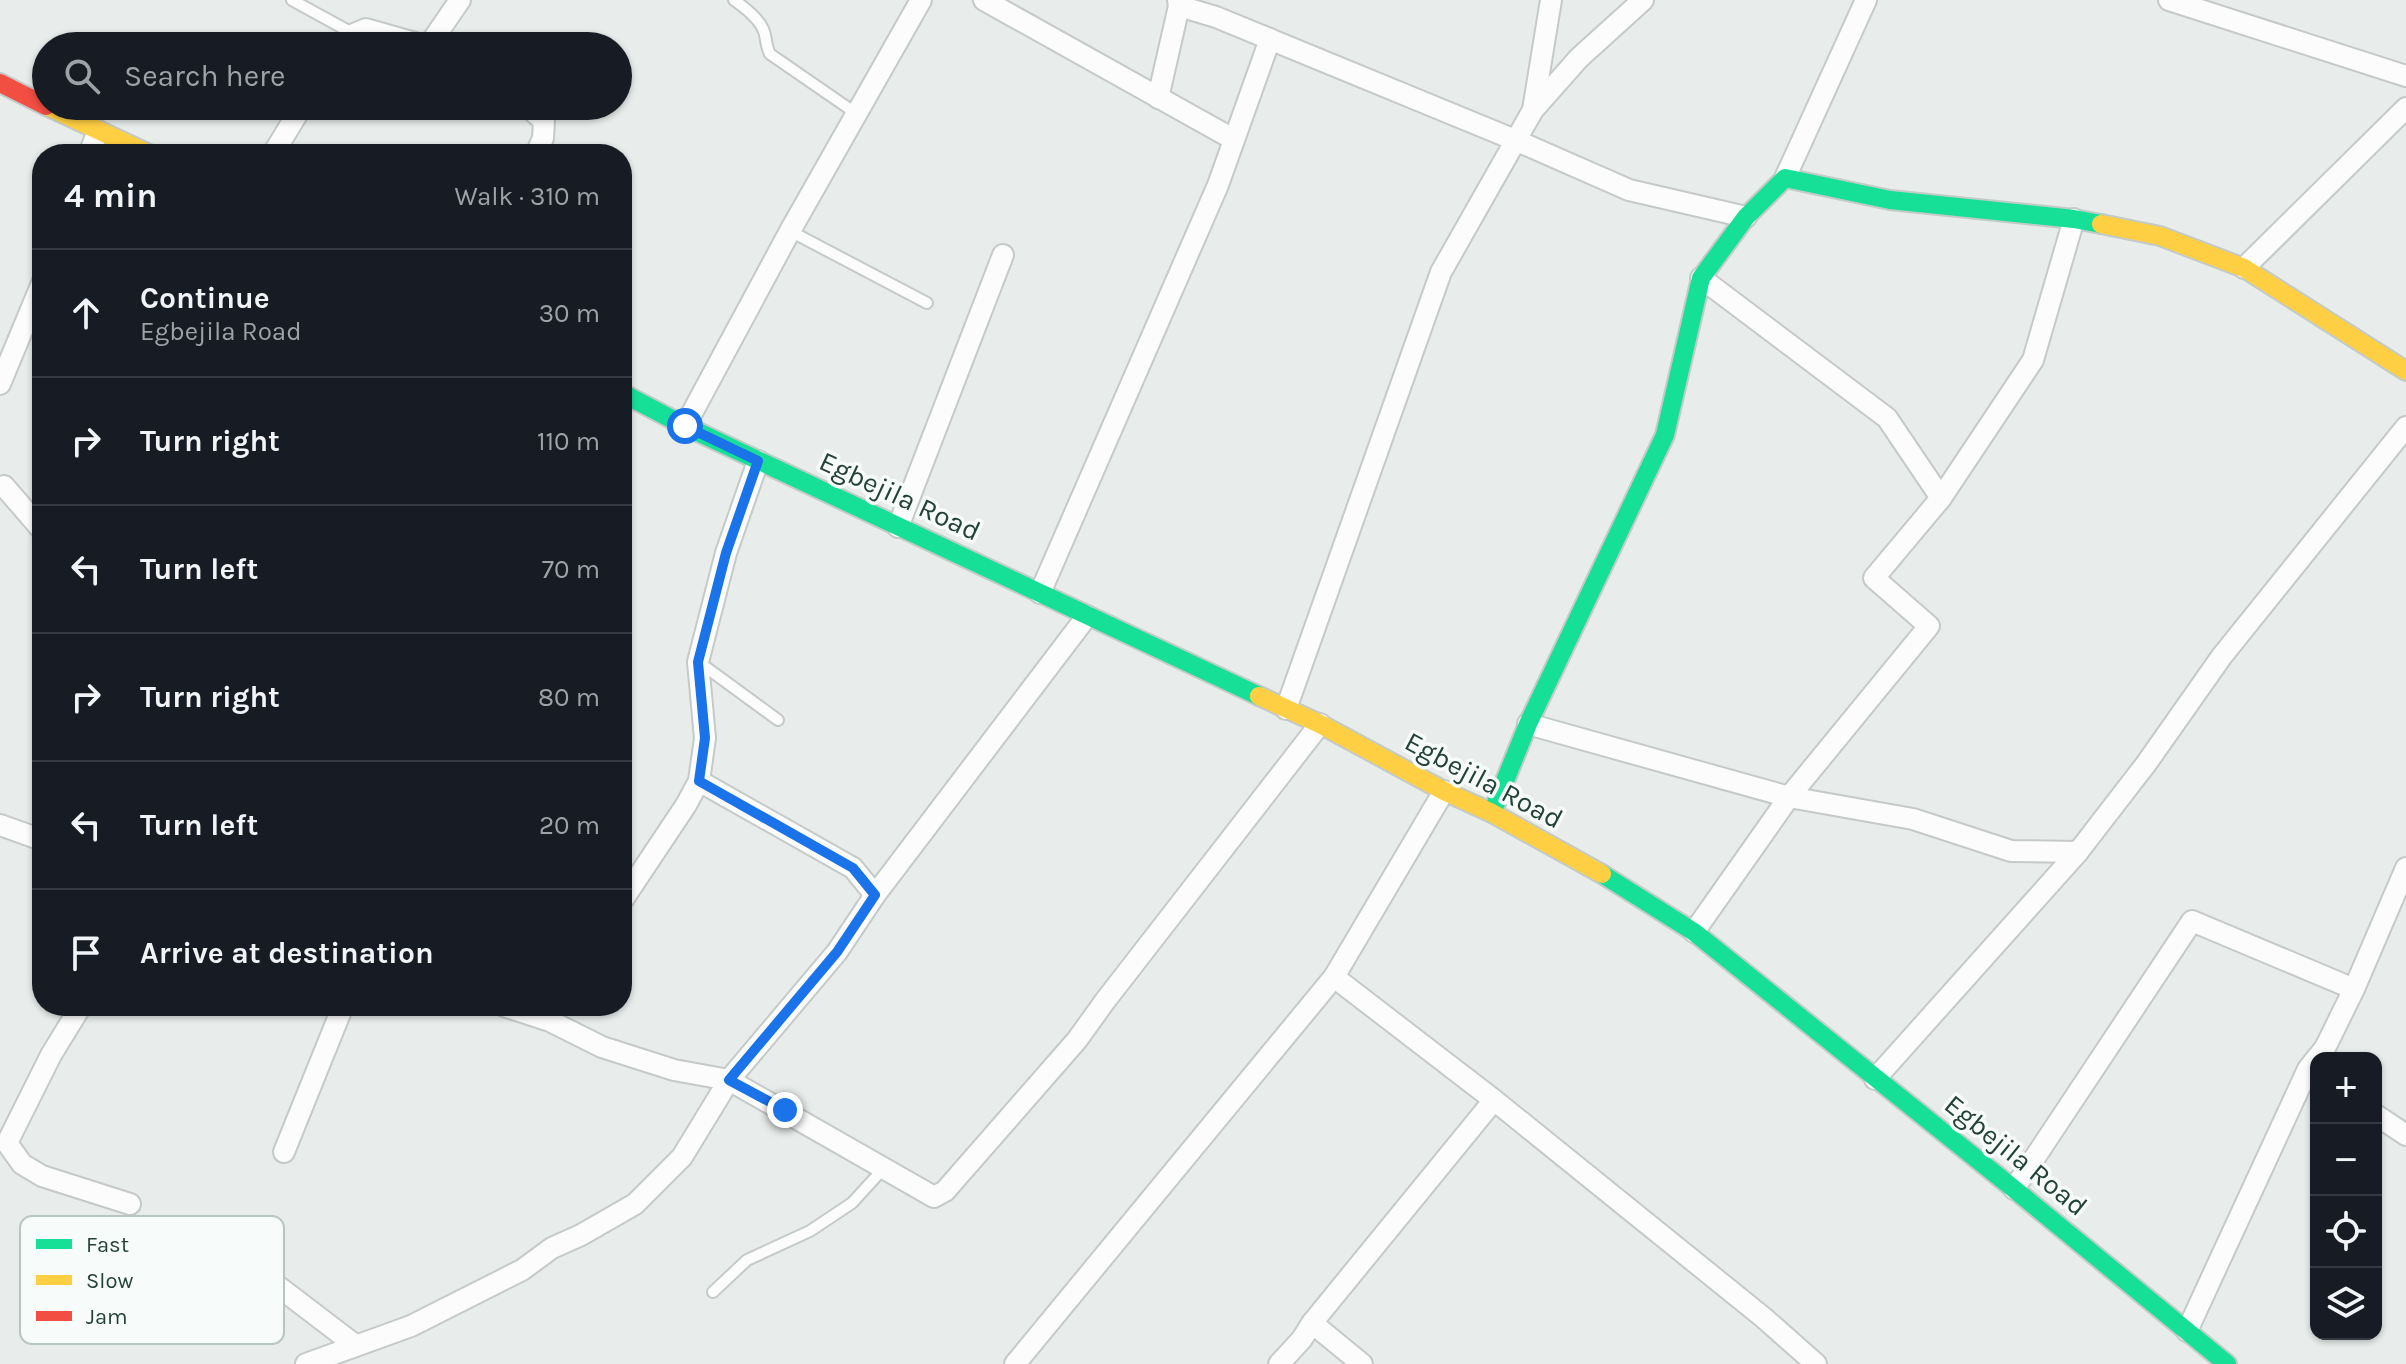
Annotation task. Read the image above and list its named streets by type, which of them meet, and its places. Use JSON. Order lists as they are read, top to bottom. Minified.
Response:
{"streets":{"street":["Egbejila Road"]},"legend":["Fast","Slow","Jam"],"page":{"search":"Search here","heading":["4 min","Walk · 310 m"],"list":[["Continue","Egbejila Road","30 m"],["Turn right","110 m"],["Turn left","70 m"],["Turn right","80 m"],["Turn left","20 m"],"Arrive at destination"],"map_buttons":["+","−"]}}
